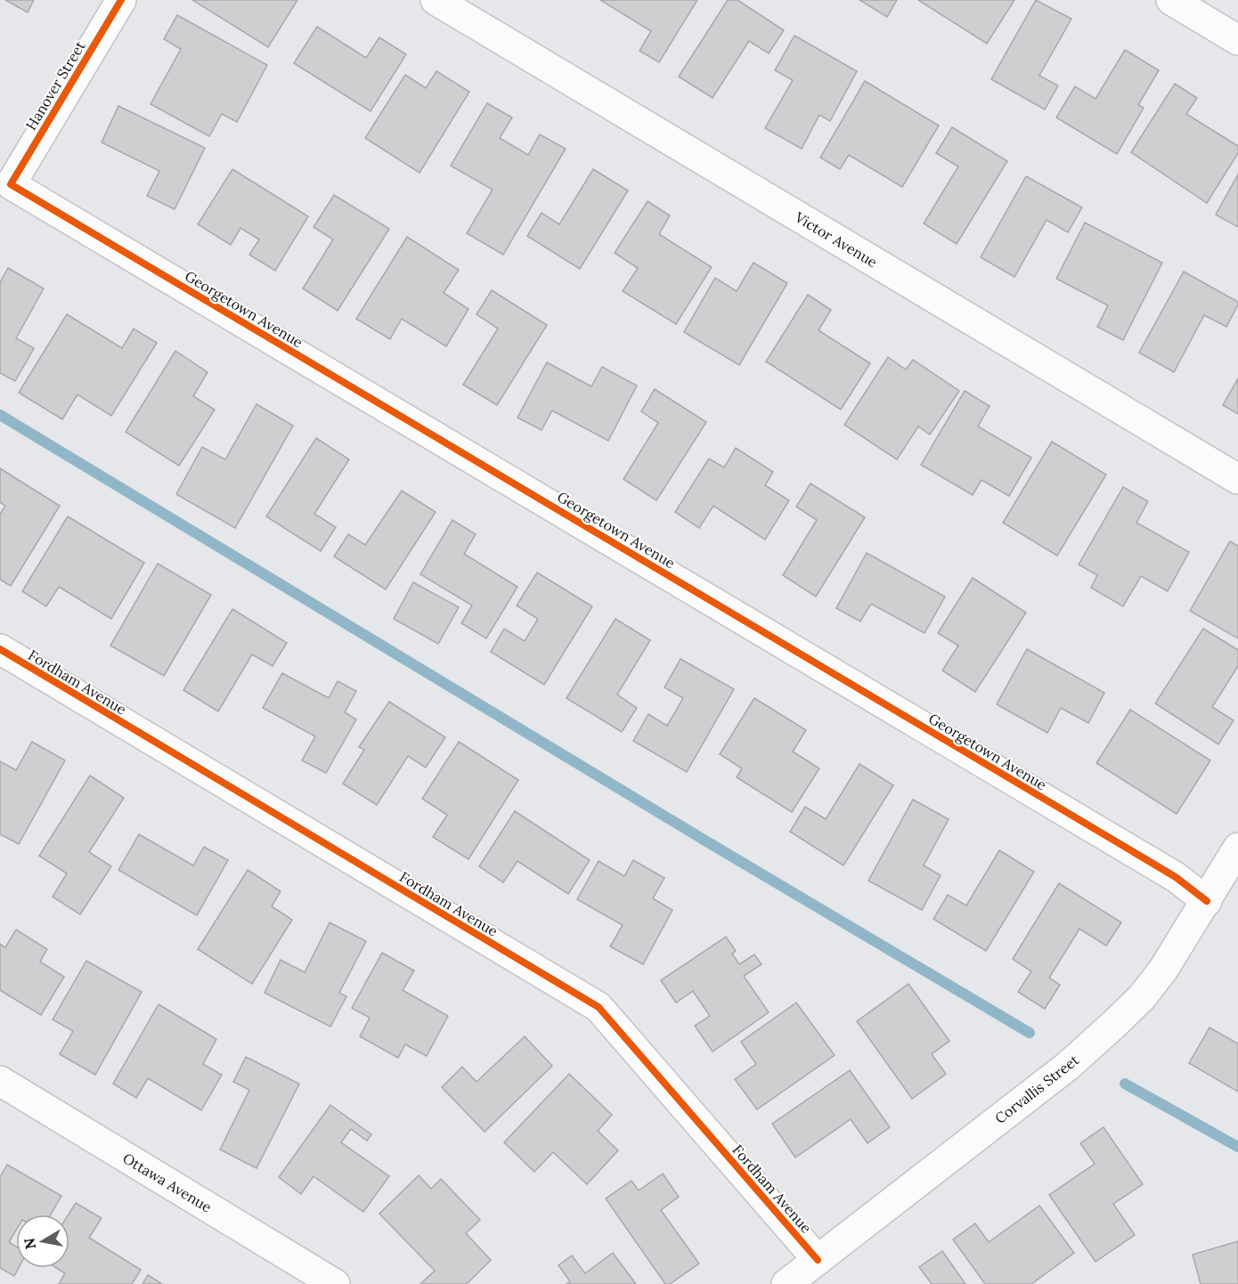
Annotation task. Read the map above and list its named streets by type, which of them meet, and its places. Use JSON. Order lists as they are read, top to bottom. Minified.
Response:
{"streets":{"street":["Hanover Street","Victor Avenue","Georgetown Avenue","Fordham Avenue","Corvallis Street","Ottawa Avenue"]},"crossings":[["Hanover Street","Georgetown Avenue"],["Georgetown Avenue","Corvallis Street"],["Fordham Avenue","Corvallis Street"]],"north":"left"}
